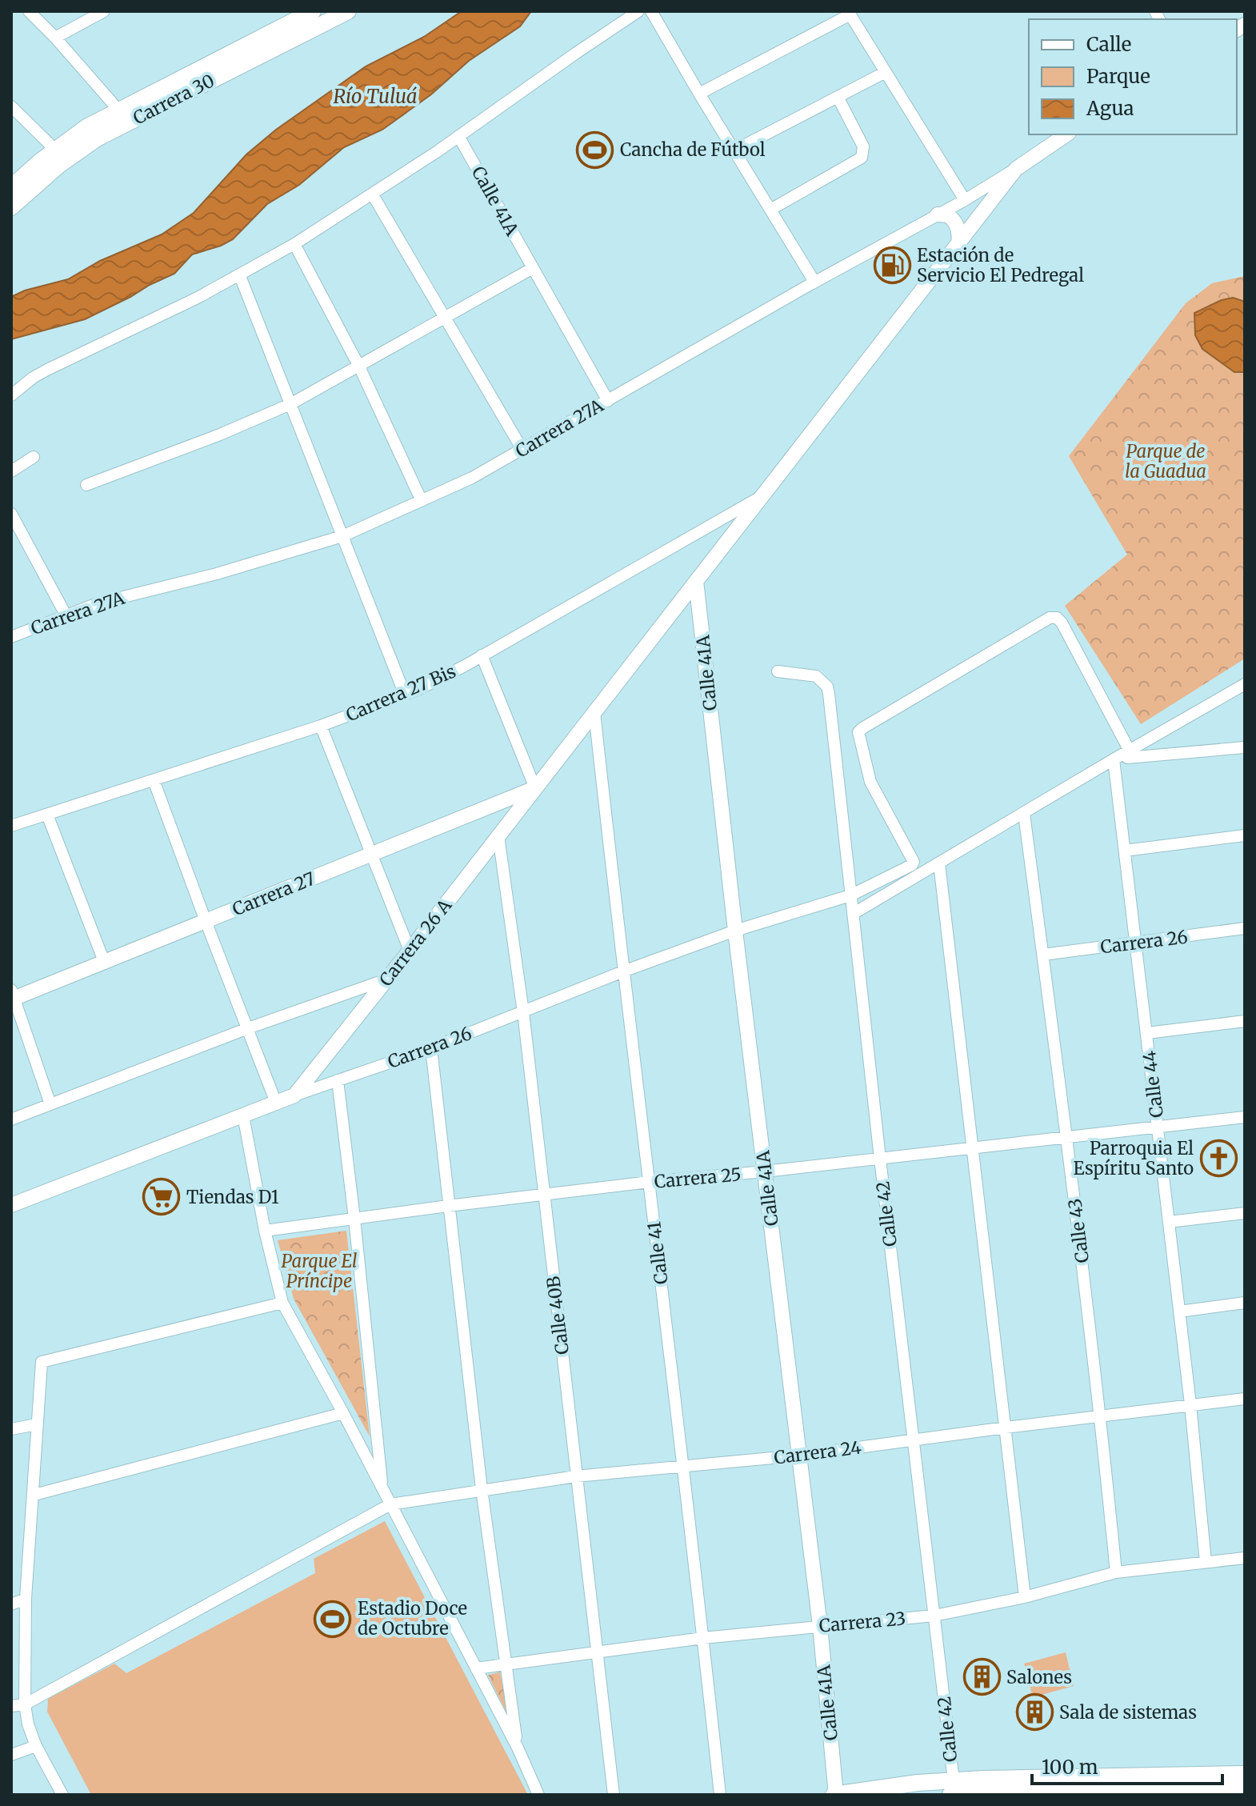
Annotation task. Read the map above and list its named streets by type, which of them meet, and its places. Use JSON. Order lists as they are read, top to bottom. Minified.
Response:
{"streets":{"main road":["Carrera 30"],"street":["Calle 41A","Carrera 27A","Carrera 27 Bis","Carrera 27","Carrera 26","Carrera 26 A","Calle 44","Carrera 25","Calle 42","Calle 43","Calle 41","Calle 40B","Carrera 24","Carrera 23"]},"crossings":[["Calle 41A","Carrera 27A"],["Calle 41A","Carrera 26"],["Calle 41A","Carrera 26 A"],["Calle 41A","Carrera 25"],["Calle 41A","Carrera 24"],["Calle 41A","Carrera 23"],["Carrera 27A","Carrera 26 A"],["Carrera 27 Bis","Carrera 26 A"],["Carrera 27","Carrera 26 A"],["Carrera 26","Carrera 26 A"],["Carrera 26","Calle 44"],["Carrera 26","Calle 42"],["Carrera 26","Calle 43"],["Carrera 26","Calle 41"],["Carrera 26","Calle 40B"],["Carrera 26 A","Calle 41"],["Carrera 26 A","Calle 40B"],["Calle 44","Carrera 25"],["Calle 44","Carrera 24"],["Calle 44","Carrera 23"],["Carrera 25","Calle 42"],["Carrera 25","Calle 43"],["Carrera 25","Calle 41"],["Carrera 25","Calle 40B"],["Calle 42","Carrera 24"],["Calle 42","Carrera 23"],["Calle 43","Carrera 24"],["Calle 43","Carrera 23"],["Calle 41","Carrera 24"],["Calle 41","Carrera 23"],["Calle 40B","Carrera 24"],["Calle 40B","Carrera 23"]],"water":["Río Tuluá"],"parks":["Parque de la Guadua","Parque El Príncipe"],"places":{"sports":["Cancha de Fútbol","Estadio Doce de Octubre"],"fuel station":["Estación de Servicio El Pedregal"],"church":["Parroquia El Espíritu Santo"],"supermarket":["Tiendas D1"],"building":["Salones","Sala de sistemas"]},"legend":["Calle","Parque","Agua"],"scale_bar":"100 m"}
